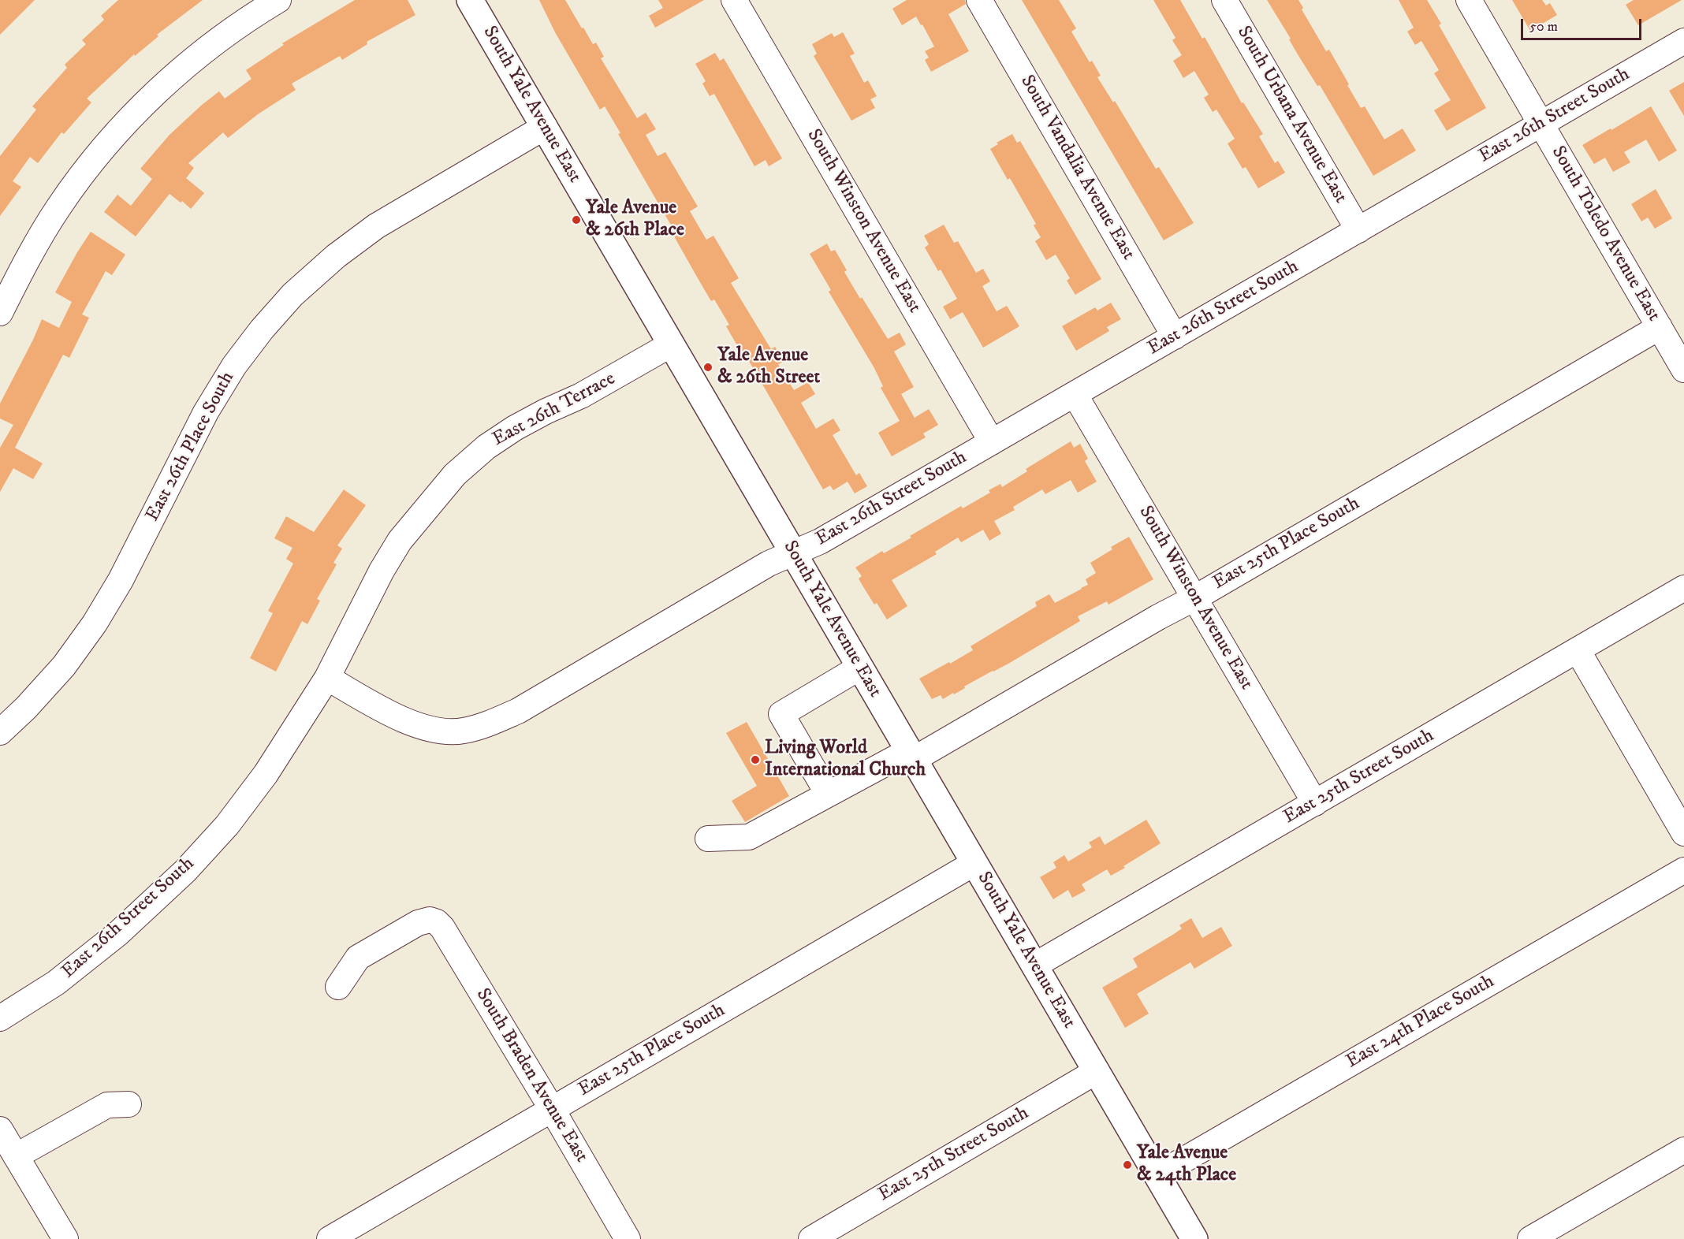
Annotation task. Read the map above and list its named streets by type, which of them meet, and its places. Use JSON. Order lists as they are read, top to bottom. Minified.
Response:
{"streets":{"main road":["South Yale Avenue East"],"street":["South Urbana Avenue East","East 26th Street South","South Vandalia Avenue East","South Winston Avenue East","South Toledo Avenue East","East 26th Terrace","East 26th Place South","East 25th Place South","East 25th Street South","East 24th Place South","South Braden Avenue East"]},"crossings":[["South Yale Avenue East","East 26th Street South"],["South Yale Avenue East","East 26th Terrace"],["South Yale Avenue East","East 26th Place South"],["South Yale Avenue East","East 25th Place South"],["South Yale Avenue East","East 25th Street South"],["South Yale Avenue East","East 24th Place South"],["South Urbana Avenue East","East 26th Street South"],["East 26th Street South","South Vandalia Avenue East"],["East 26th Street South","South Winston Avenue East"],["East 26th Street South","South Toledo Avenue East"],["East 26th Street South","East 26th Terrace"],["South Winston Avenue East","East 25th Place South"],["South Winston Avenue East","East 25th Street South"],["South Toledo Avenue East","East 25th Place South"],["East 25th Place South","South Braden Avenue East"]],"places":["Yale Avenue & 26th Place","Yale Avenue & 26th Street","Living World International Church","Yale Avenue & 24th Place"],"scale_bar":"50 m"}
